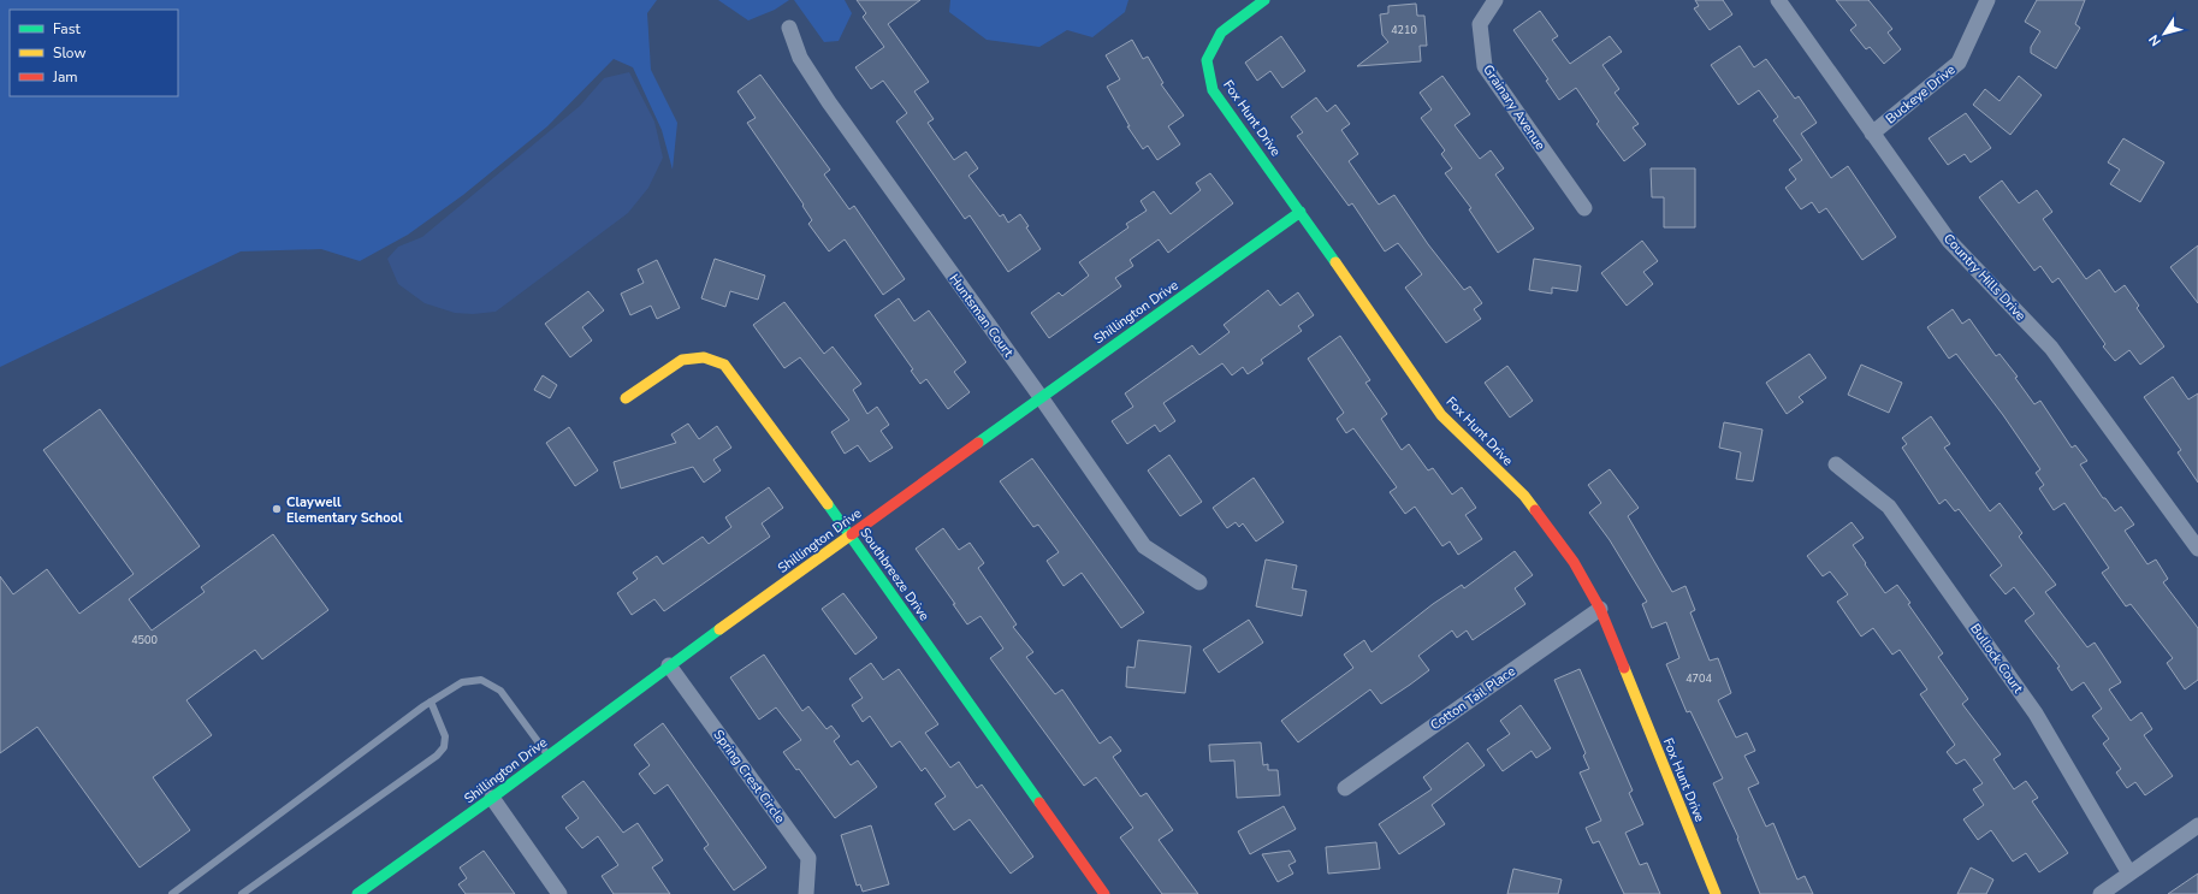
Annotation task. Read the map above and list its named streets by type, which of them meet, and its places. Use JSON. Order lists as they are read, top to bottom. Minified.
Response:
{"streets":{"street":["Buckeye Drive","Grainary Avenue","Fox Hunt Drive","Country Hills Drive","Shillington Drive","Huntsman Court","Southbreeze Drive","Bullock Court","Cotton Tail Place","Spring Crest Circle"]},"crossings":[["Buckeye Drive","Country Hills Drive"],["Fox Hunt Drive","Shillington Drive"],["Fox Hunt Drive","Cotton Tail Place"],["Shillington Drive","Huntsman Court"],["Shillington Drive","Southbreeze Drive"],["Shillington Drive","Spring Crest Circle"]],"places":["Claywell Elementary School"],"house_numbers":["4210","4500","4704"],"legend":["Fast","Slow","Jam"],"north":"bottom left"}
